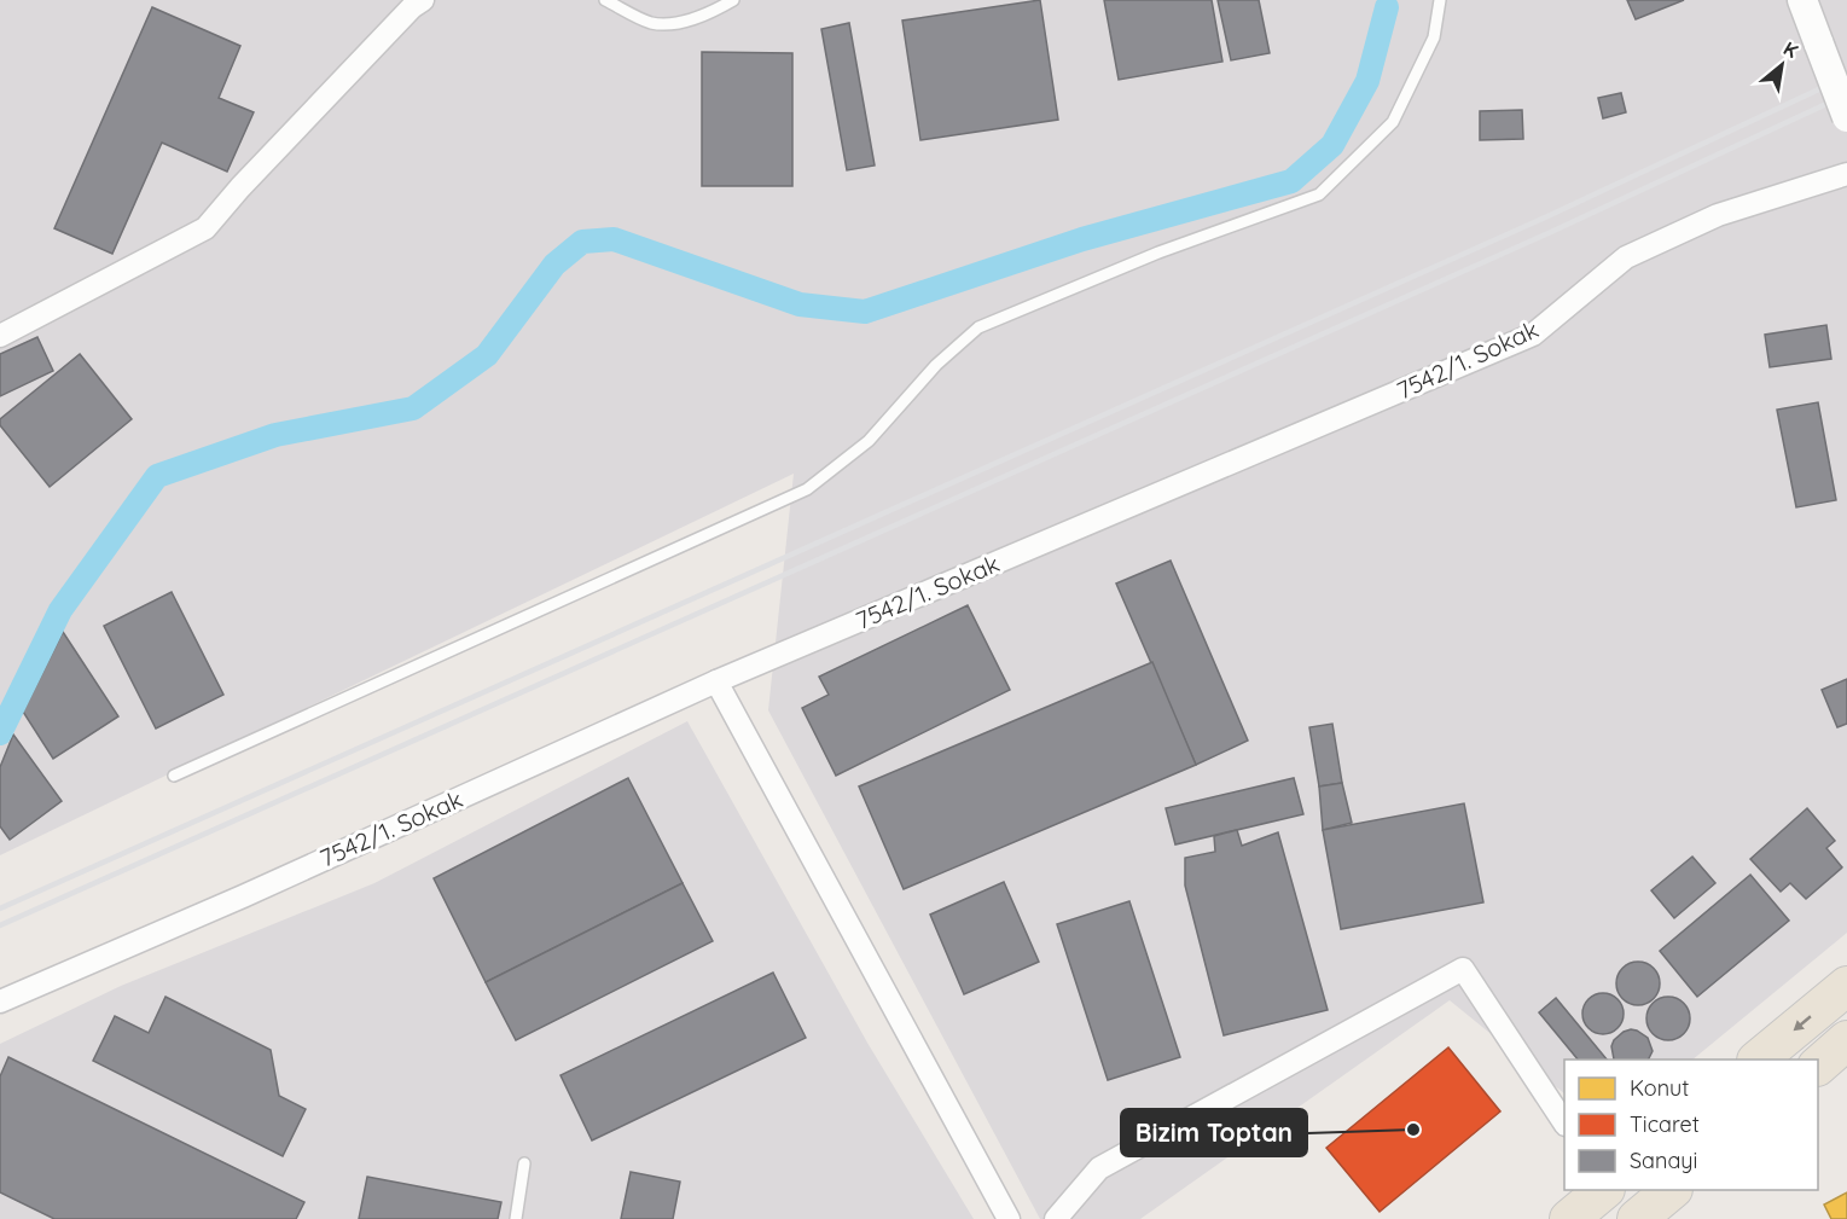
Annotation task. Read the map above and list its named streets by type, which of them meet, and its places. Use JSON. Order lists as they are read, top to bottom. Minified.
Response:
{"streets":{"street":["7542/1. Sokak"]},"places":["Bizim Toptan"],"legend":["Konut","Ticaret","Sanayi"],"north":"top right"}
